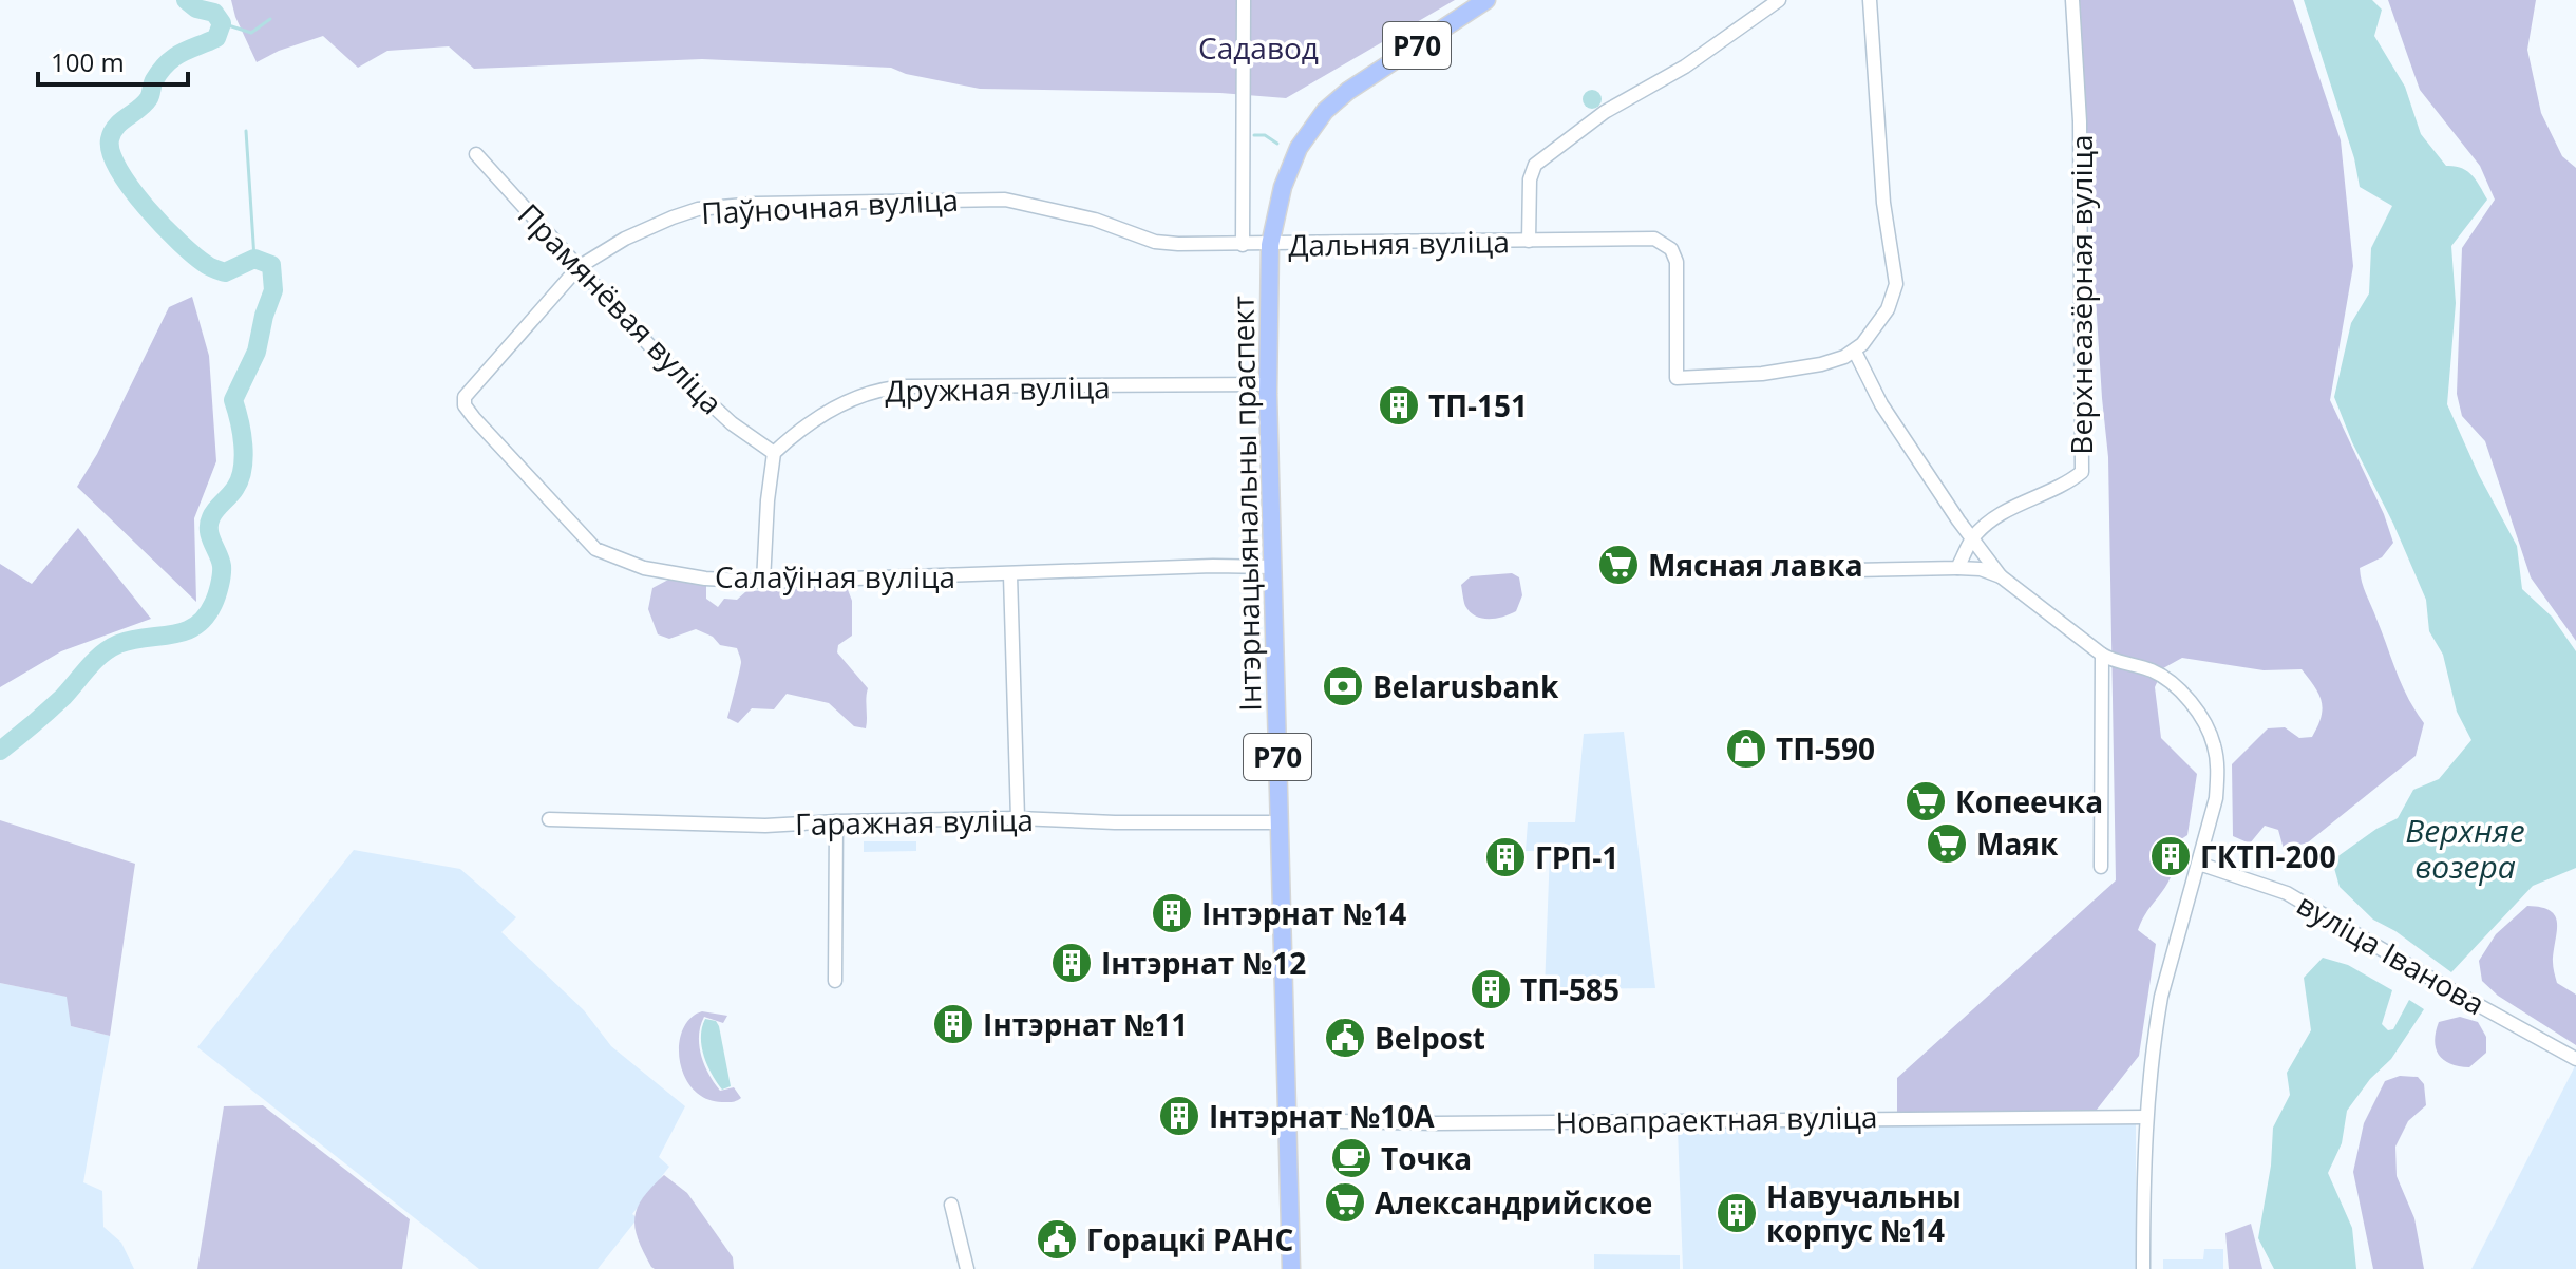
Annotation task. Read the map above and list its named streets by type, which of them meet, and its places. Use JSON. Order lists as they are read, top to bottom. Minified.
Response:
{"streets":{"main road":["Р70","Інтэрнацыянальны праспект"],"street":["Паўночная вуліца","Дальняя вуліца","Верхнеазёрная вуліца","Прамянёвая вуліца","Дружная вуліца","Салаўіная вуліца","Гаражная вуліца","вуліца Іванова","Новапраектная вуліца"]},"crossings":[["Р70","Паўночная вуліца"],["Р70","Дальняя вуліца"],["Р70","Інтэрнацыянальны праспект"],["Паўночная вуліца","Дальняя вуліца"],["Паўночная вуліца","Прамянёвая вуліца"],["Паўночная вуліца","Інтэрнацыянальны праспект"],["Паўночная вуліца","Салаўіная вуліца"],["Дальняя вуліца","Інтэрнацыянальны праспект"],["Прамянёвая вуліца","Дружная вуліца"],["Дружная вуліца","Інтэрнацыянальны праспект"],["Інтэрнацыянальны праспект","Салаўіная вуліца"],["Інтэрнацыянальны праспект","Гаражная вуліца"],["Інтэрнацыянальны праспект","Новапраектная вуліца"]],"water":["Верхняе возера"],"parks":["Садавод"],"places":{"building":["ТП-151","ГКТП-200","ГРП-1","Інтэрнат №14","Інтэрнат №12","ТП-585","Інтэрнат №11","Інтэрнат №10А","Навучальны корпус №14"],"supermarket":["Мясная лавка","Копеечка","Маяк","Александрийское"],"bank":["Belarusbank"],"shop":["ТП-590"],"public building":["Belpost","Горацкі РАНС"],"cafe":["Точка"]},"scale_bar":"100 m"}
